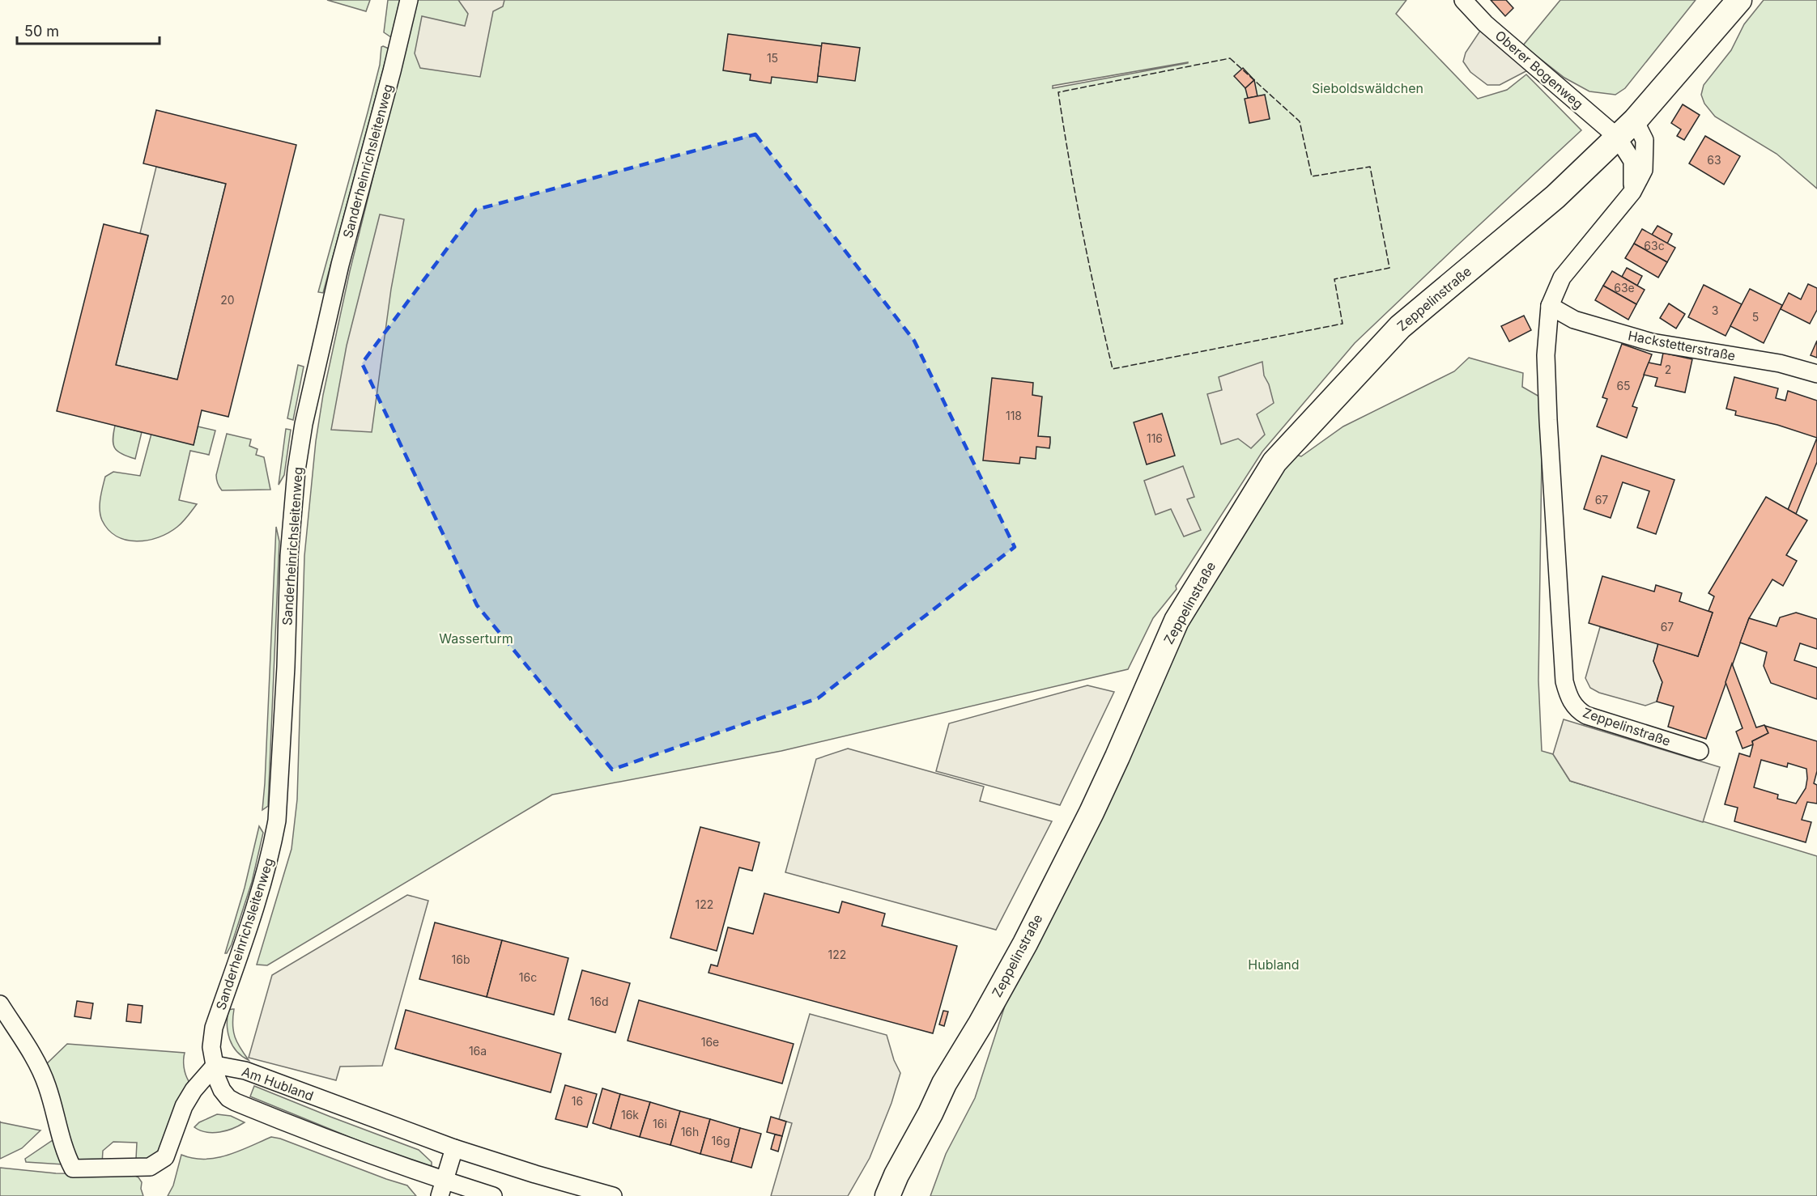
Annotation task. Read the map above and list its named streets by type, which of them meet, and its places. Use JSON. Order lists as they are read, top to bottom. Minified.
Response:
{"streets":{"street":["Oberer Bogenweg","Sanderheinrichsleitenweg","Zeppelinstraße","Hackstetterstraße","Am Hubland"]},"crossings":[["Oberer Bogenweg","Zeppelinstraße"],["Sanderheinrichsleitenweg","Am Hubland"],["Zeppelinstraße","Hackstetterstraße"]],"parks":["Sieboldswäldchen","Wasserturm","Hubland"],"house_numbers":["15","63","63c","63e","20","3","5","2","65","118","116","67","67","122","122","16b","16c","16d","16e","16a","16","16k","16i","16h","16g"],"scale_bar":"50 m"}
